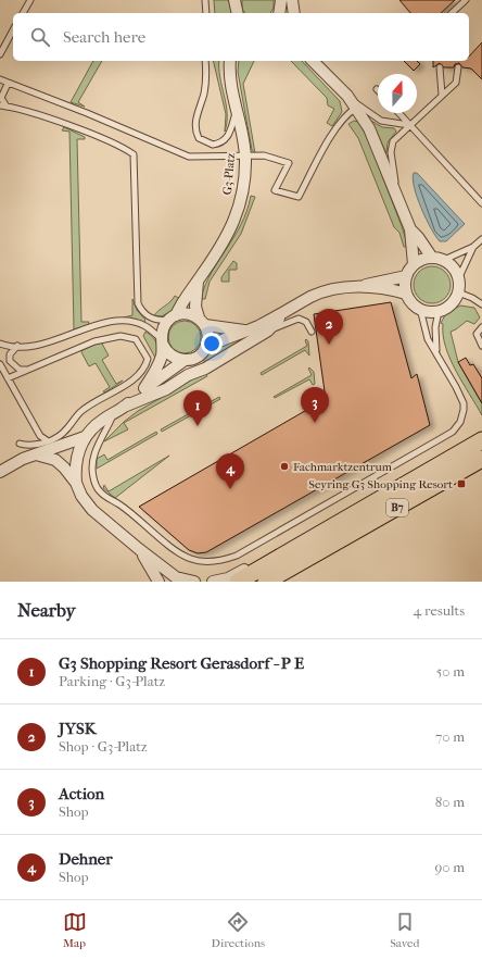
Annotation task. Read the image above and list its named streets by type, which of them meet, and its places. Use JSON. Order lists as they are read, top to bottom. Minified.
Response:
{"streets":{"main road":["B7"],"street":["G3-Platz"]},"places":{"other":["Fachmarktzentrum"],"transit":["Seyring G3 Shopping Resort"]},"north":"top","page":{"search":"Search here","pins":["2","3","1","4"],"heading":["Nearby","4 results"],"list":[{"mark":"1","name":"G3 Shopping Resort Gerasdorf - P E","note":"Parking · G3-Platz","value":"50 m"},{"mark":"2","name":"JYSK","note":"Shop · G3-Platz","value":"70 m"},{"mark":"3","name":"Action","note":"Shop","value":"80 m"},{"mark":"4","name":"Dehner","note":"Shop","value":"90 m"}],"nav":["Map","Directions","Saved"]}}
